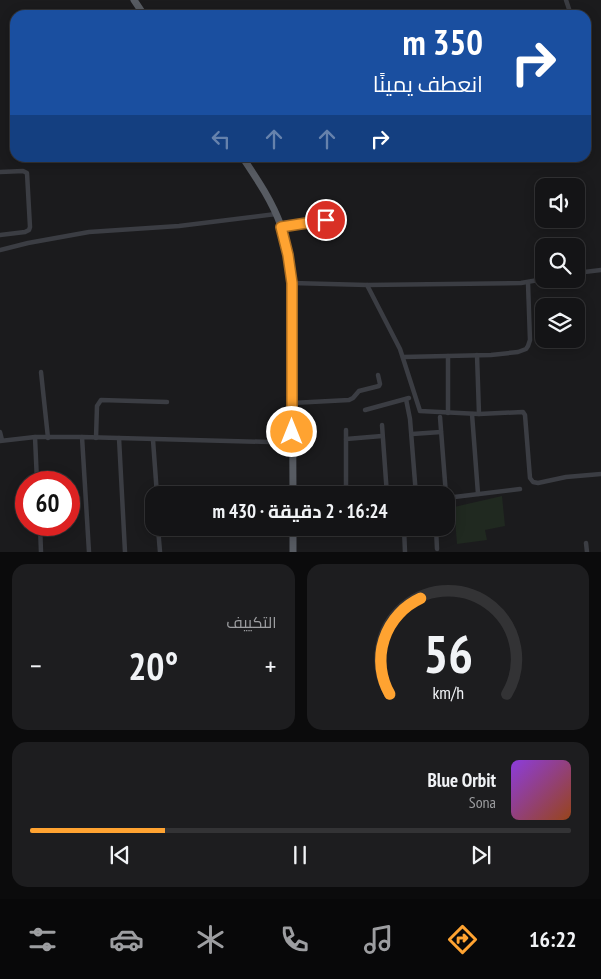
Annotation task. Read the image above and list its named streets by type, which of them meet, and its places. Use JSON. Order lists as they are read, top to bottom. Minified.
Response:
{"page":{"turn":["350 m","انعطف يمينًا"],"limit":"60","trip":"16:24 · 2 دقيقة · 430 m","tile":"التكييف","heat":["−","20°","+"],"song":["Blue Orbit","Sona"],"tabs":"16:22","gauge":["56","km/h"]}}
